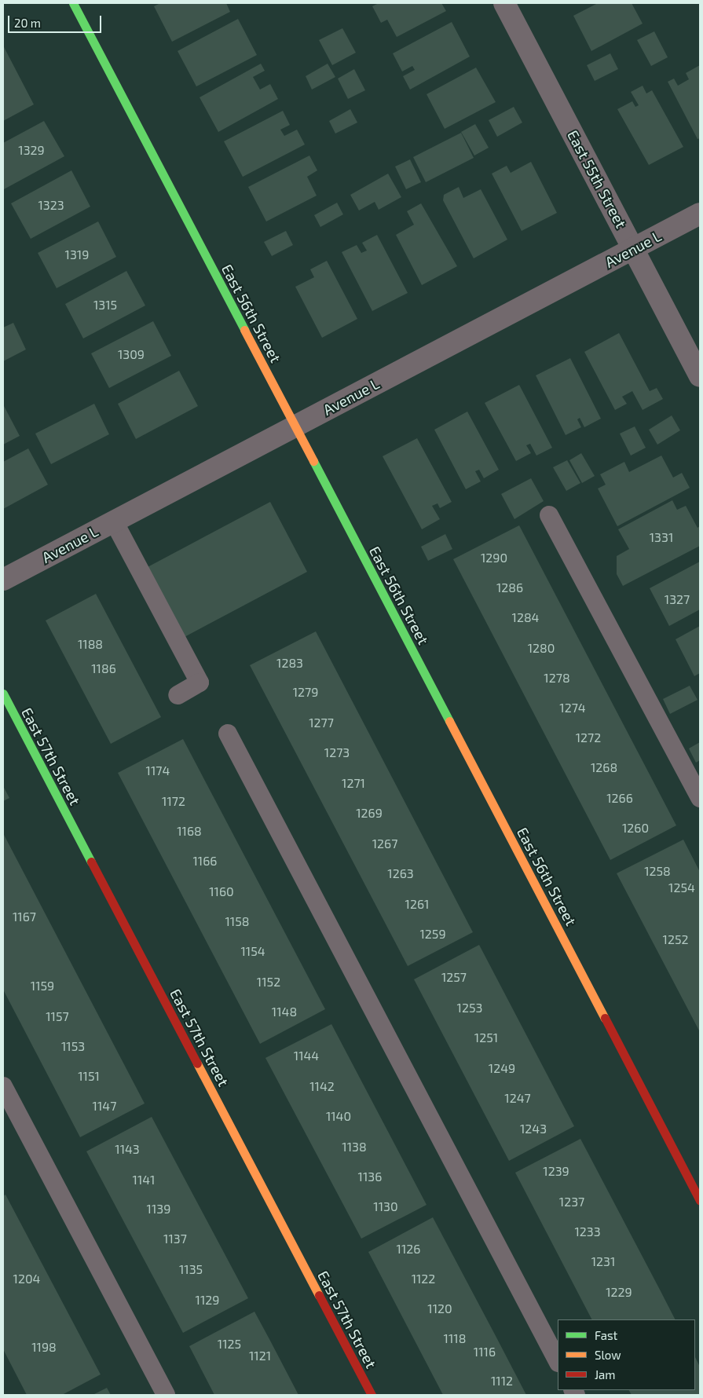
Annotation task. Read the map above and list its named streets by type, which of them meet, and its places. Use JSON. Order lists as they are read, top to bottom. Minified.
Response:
{"streets":{"street":["East 55th Street","Avenue L","East 56th Street","East 57th Street"]},"crossings":[["East 55th Street","Avenue L"],["Avenue L","East 56th Street"]],"house_numbers":["1329","1323","1319","1315","1309","1331","1290","1286","1327","1284","1188","1280","1283","1186","1278","1279","1274","1277","1272","1273","1268","1174","1271","1266","1172","1269","1260","1168","1267","1166","1258","1263","1254","1160","1261","1167","1158","1259","1252","1154","1257","1152","1159","1253","1148","1157","1251","1153","1144","1249","1151","1142","1247","1147","1140","1243","1138","1143","1239","1136","1141","1237","1130","1139","1233","1137","1126","1231","1135","1204","1122","1229","1129","1120","1118","1125","1198","1116","1121","1112"],"legend":["Fast","Slow","Jam"],"scale_bar":"20 m"}
